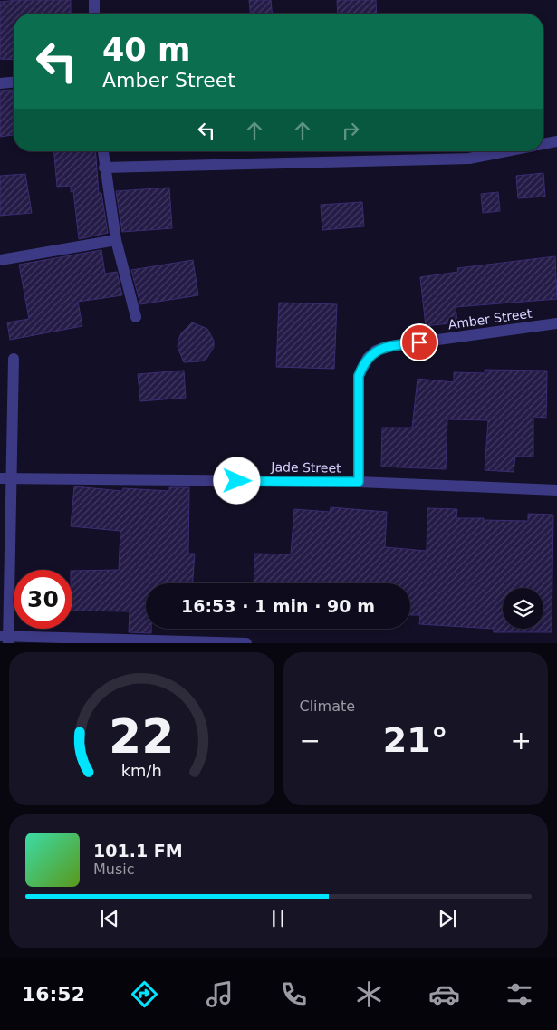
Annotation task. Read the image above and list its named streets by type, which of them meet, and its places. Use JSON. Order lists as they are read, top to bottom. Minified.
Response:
{"streets":{"street":["Amber Street","Jade Street"]},"crossings":[["Amber Street","Jade Street"]],"page":{"turn":["40 m","Amber Street"],"limit":"30","trip":"16:53 · 1 min · 90 m","tile":"Climate","heat":["−","21°","+"],"song":["101.1 FM","Music"],"tabs":"16:52","gauge":["22","km/h"]}}
